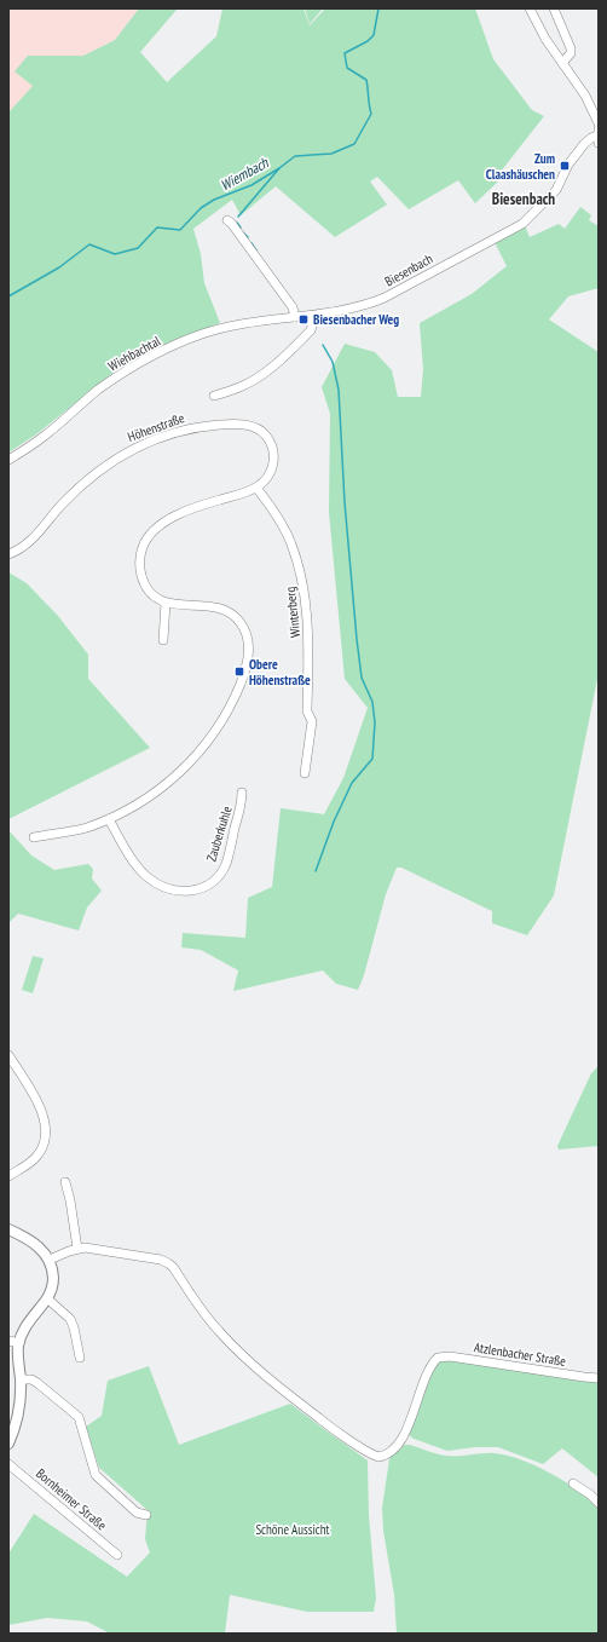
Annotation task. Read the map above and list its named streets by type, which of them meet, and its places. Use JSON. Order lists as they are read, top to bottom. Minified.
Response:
{"streets":{"street":["Biesenbach","Wiehbachtal","Höhenstraße","Winterberg","Zauberkuhle","Atzlenbacher Straße","Bornheimer Straße"]},"crossings":[["Biesenbach","Wiehbachtal"],["Höhenstraße","Winterberg"]],"districts":["Biesenbach"],"water":["Wiembach"],"parks":["Schöne Aussicht"],"places":{"transit":["Zum Claashäuschen","Biesenbacher Weg","Obere Höhenstraße"]}}
